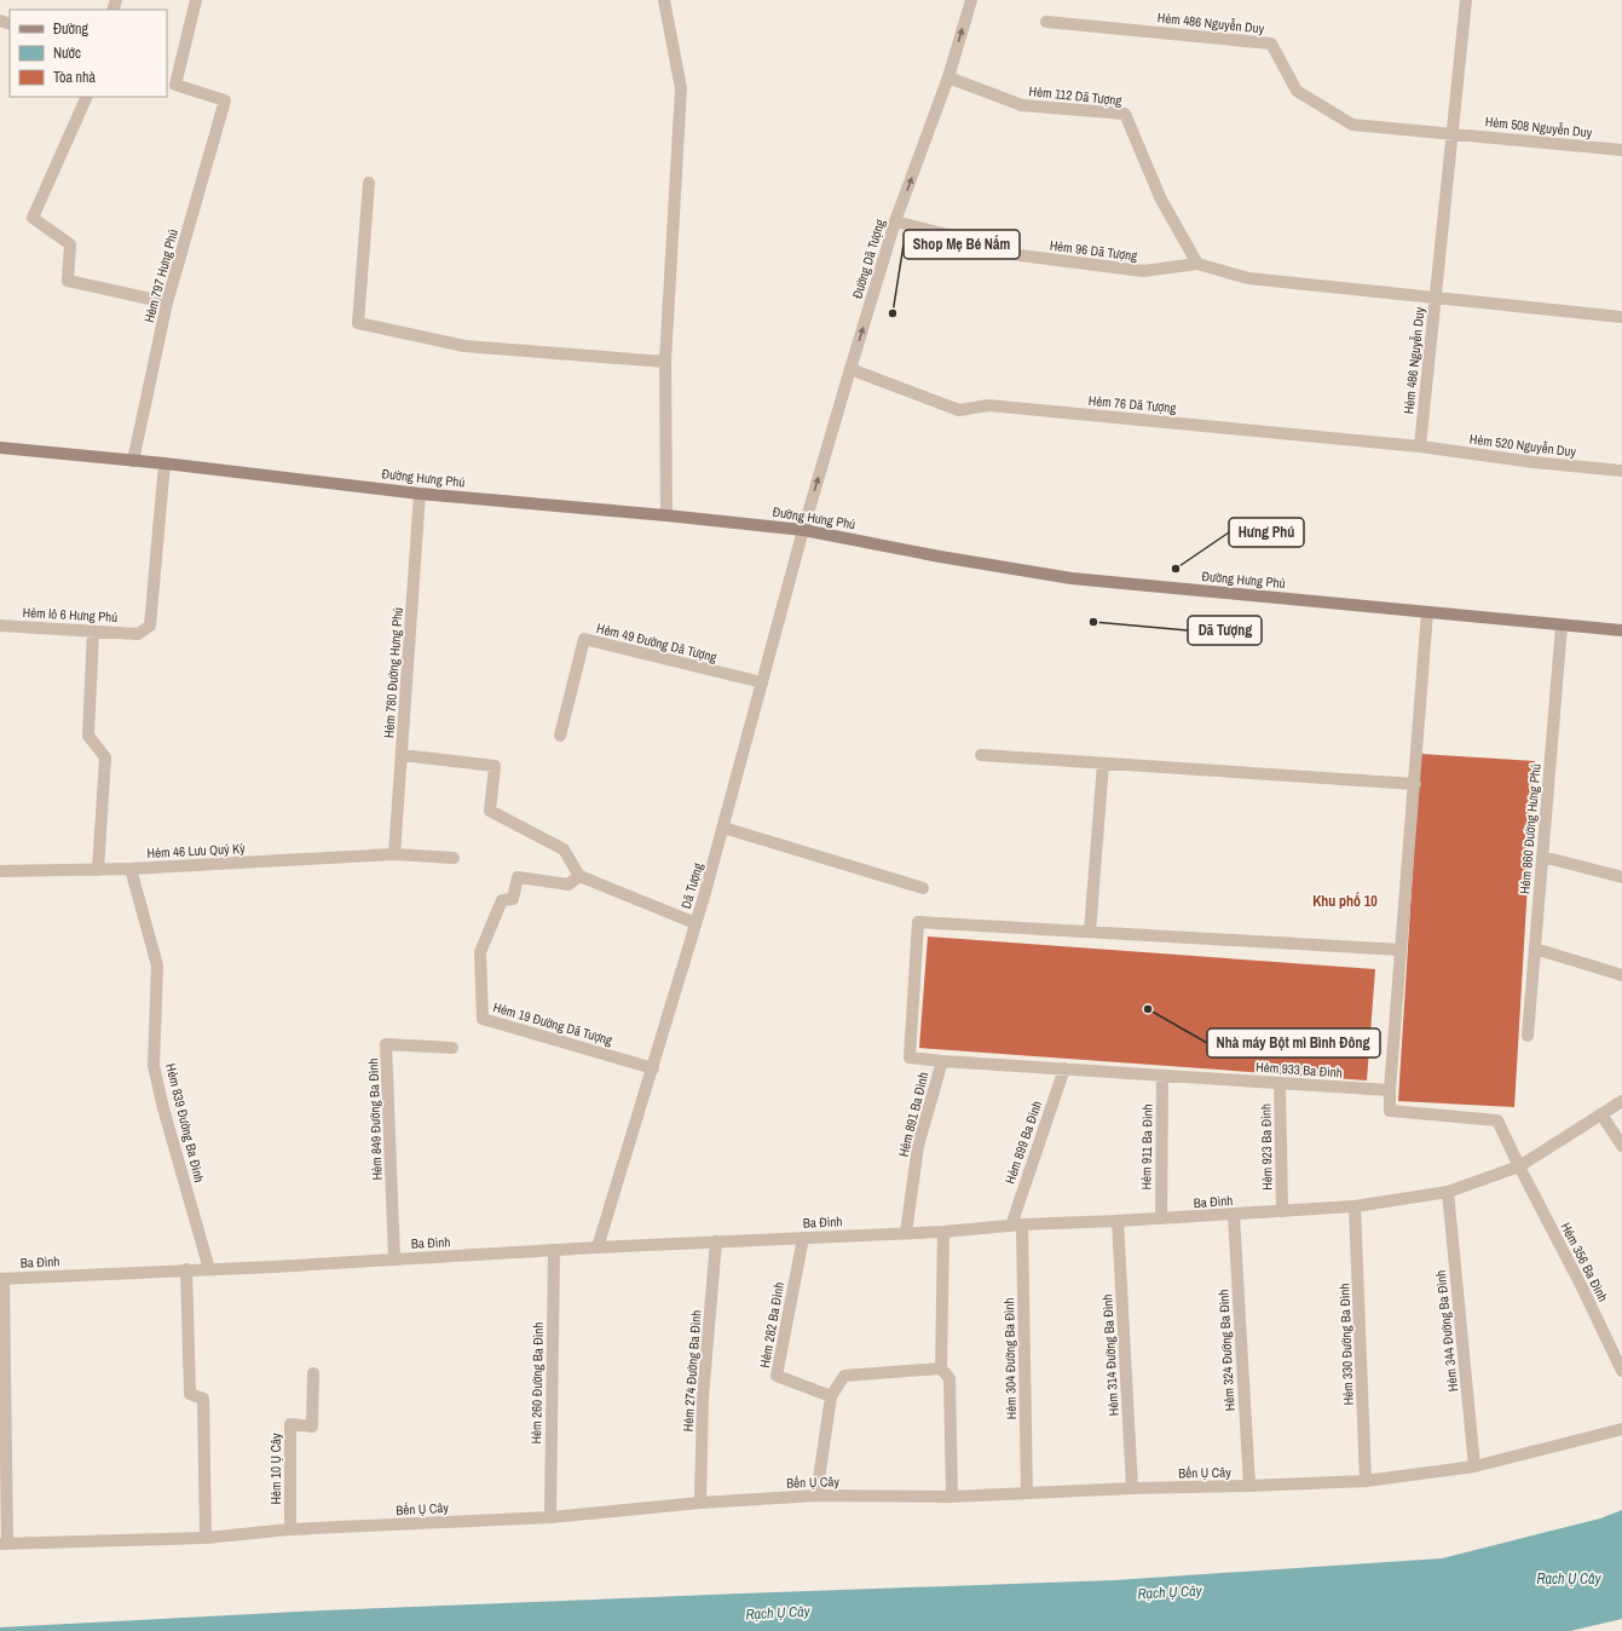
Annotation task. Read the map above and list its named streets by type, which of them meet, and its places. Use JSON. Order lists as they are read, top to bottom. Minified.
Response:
{"streets":{"main road":["Đường Hưng Phú"],"street":["Hẻm 486 Nguyễn Duy","Hẻm 112 Dã Tượng","Hẻm 508 Nguyễn Duy","Hẻm 96 Dã Tượng","Đường Dã Tượng","Hẻm 797 Hưng Phú","Hẻm 76 Dã Tượng","Hẻm 520 Nguyễn Duy","Hẻm lô 6 Hưng Phú","Hẻm 49 Đường Dã Tượng","Hẻm 780 Đường Hưng Phú","Hẻm 860 Đường Hưng Phú","Hẻm 46 Lưu Quý Kỳ","Dã Tượng","Hẻm 19 Đường Dã Tượng","Hẻm 933 Ba Đình","Hẻm 891 Ba Đình","Hẻm 849 Đường Ba Đình","Hẻm 839 Đường Ba Đình","Hẻm 899 Ba Đình","Hẻm 911 Ba Đình","Hẻm 923 Ba Đình","Ba Đình","Hẻm 356 Ba Đình","Hẻm 282 Ba Đình","Hẻm 344 Đường Ba Đình","Hẻm 330 Đường Ba Đình","Hẻm 324 Đường Ba Đình","Hẻm 314 Đường Ba Đình","Hẻm 304 Đường Ba Đình","Hẻm 274 Đường Ba Đình","Hẻm 260 Đường Ba Đình","Hẻm 10 Ụ Cây","Bến Ụ Cây"]},"crossings":[["Hẻm 486 Nguyễn Duy","Hẻm 508 Nguyễn Duy"],["Hẻm 486 Nguyễn Duy","Hẻm 96 Dã Tượng"],["Hẻm 486 Nguyễn Duy","Hẻm 76 Dã Tượng"],["Hẻm 486 Nguyễn Duy","Hẻm 520 Nguyễn Duy"],["Hẻm 112 Dã Tượng","Hẻm 96 Dã Tượng"],["Hẻm 112 Dã Tượng","Đường Dã Tượng"],["Hẻm 96 Dã Tượng","Đường Dã Tượng"],["Đường Dã Tượng","Hẻm 76 Dã Tượng"],["Đường Dã Tượng","Đường Hưng Phú"],["Đường Dã Tượng","Dã Tượng"],["Hẻm 797 Hưng Phú","Đường Hưng Phú"],["Hẻm 76 Dã Tượng","Hẻm 520 Nguyễn Duy"],["Đường Hưng Phú","Hẻm lô 6 Hưng Phú"],["Đường Hưng Phú","Hẻm 780 Đường Hưng Phú"],["Đường Hưng Phú","Hẻm 860 Đường Hưng Phú"],["Đường Hưng Phú","Dã Tượng"],["Hẻm 49 Đường Dã Tượng","Dã Tượng"],["Hẻm 780 Đường Hưng Phú","Hẻm 46 Lưu Quý Kỳ"],["Hẻm 46 Lưu Quý Kỳ","Hẻm 839 Đường Ba Đình"],["Dã Tượng","Hẻm 19 Đường Dã Tượng"],["Dã Tượng","Ba Đình"],["Hẻm 933 Ba Đình","Hẻm 891 Ba Đình"],["Hẻm 933 Ba Đình","Hẻm 899 Ba Đình"],["Hẻm 933 Ba Đình","Hẻm 911 Ba Đình"],["Hẻm 933 Ba Đình","Hẻm 923 Ba Đình"],["Hẻm 891 Ba Đình","Ba Đình"],["Hẻm 849 Đường Ba Đình","Ba Đình"],["Hẻm 839 Đường Ba Đình","Ba Đình"],["Hẻm 899 Ba Đình","Ba Đình"],["Hẻm 899 Ba Đình","Hẻm 304 Đường Ba Đình"],["Hẻm 911 Ba Đình","Ba Đình"],["Hẻm 923 Ba Đình","Ba Đình"],["Ba Đình","Hẻm 356 Ba Đình"],["Ba Đình","Hẻm 282 Ba Đình"],["Ba Đình","Hẻm 344 Đường Ba Đình"],["Ba Đình","Hẻm 330 Đường Ba Đình"],["Ba Đình","Hẻm 324 Đường Ba Đình"],["Ba Đình","Hẻm 314 Đường Ba Đình"],["Ba Đình","Hẻm 304 Đường Ba Đình"],["Ba Đình","Hẻm 274 Đường Ba Đình"],["Ba Đình","Hẻm 260 Đường Ba Đình"],["Hẻm 344 Đường Ba Đình","Bến Ụ Cây"],["Hẻm 330 Đường Ba Đình","Bến Ụ Cây"],["Hẻm 324 Đường Ba Đình","Bến Ụ Cây"],["Hẻm 314 Đường Ba Đình","Bến Ụ Cây"],["Hẻm 304 Đường Ba Đình","Bến Ụ Cây"],["Hẻm 274 Đường Ba Đình","Bến Ụ Cây"],["Hẻm 260 Đường Ba Đình","Bến Ụ Cây"],["Hẻm 10 Ụ Cây","Bến Ụ Cây"]],"one_way":["Đường Dã Tượng"],"districts":["Khu phố 10"],"water":["Rạch Ụ Cây"],"places":["Shop Mẹ Bé Nấm","Hưng Phú","Dã Tượng","Nhà máy Bột mì Bình Đông"],"legend":["Đường","Nước","Tòa nhà"]}
